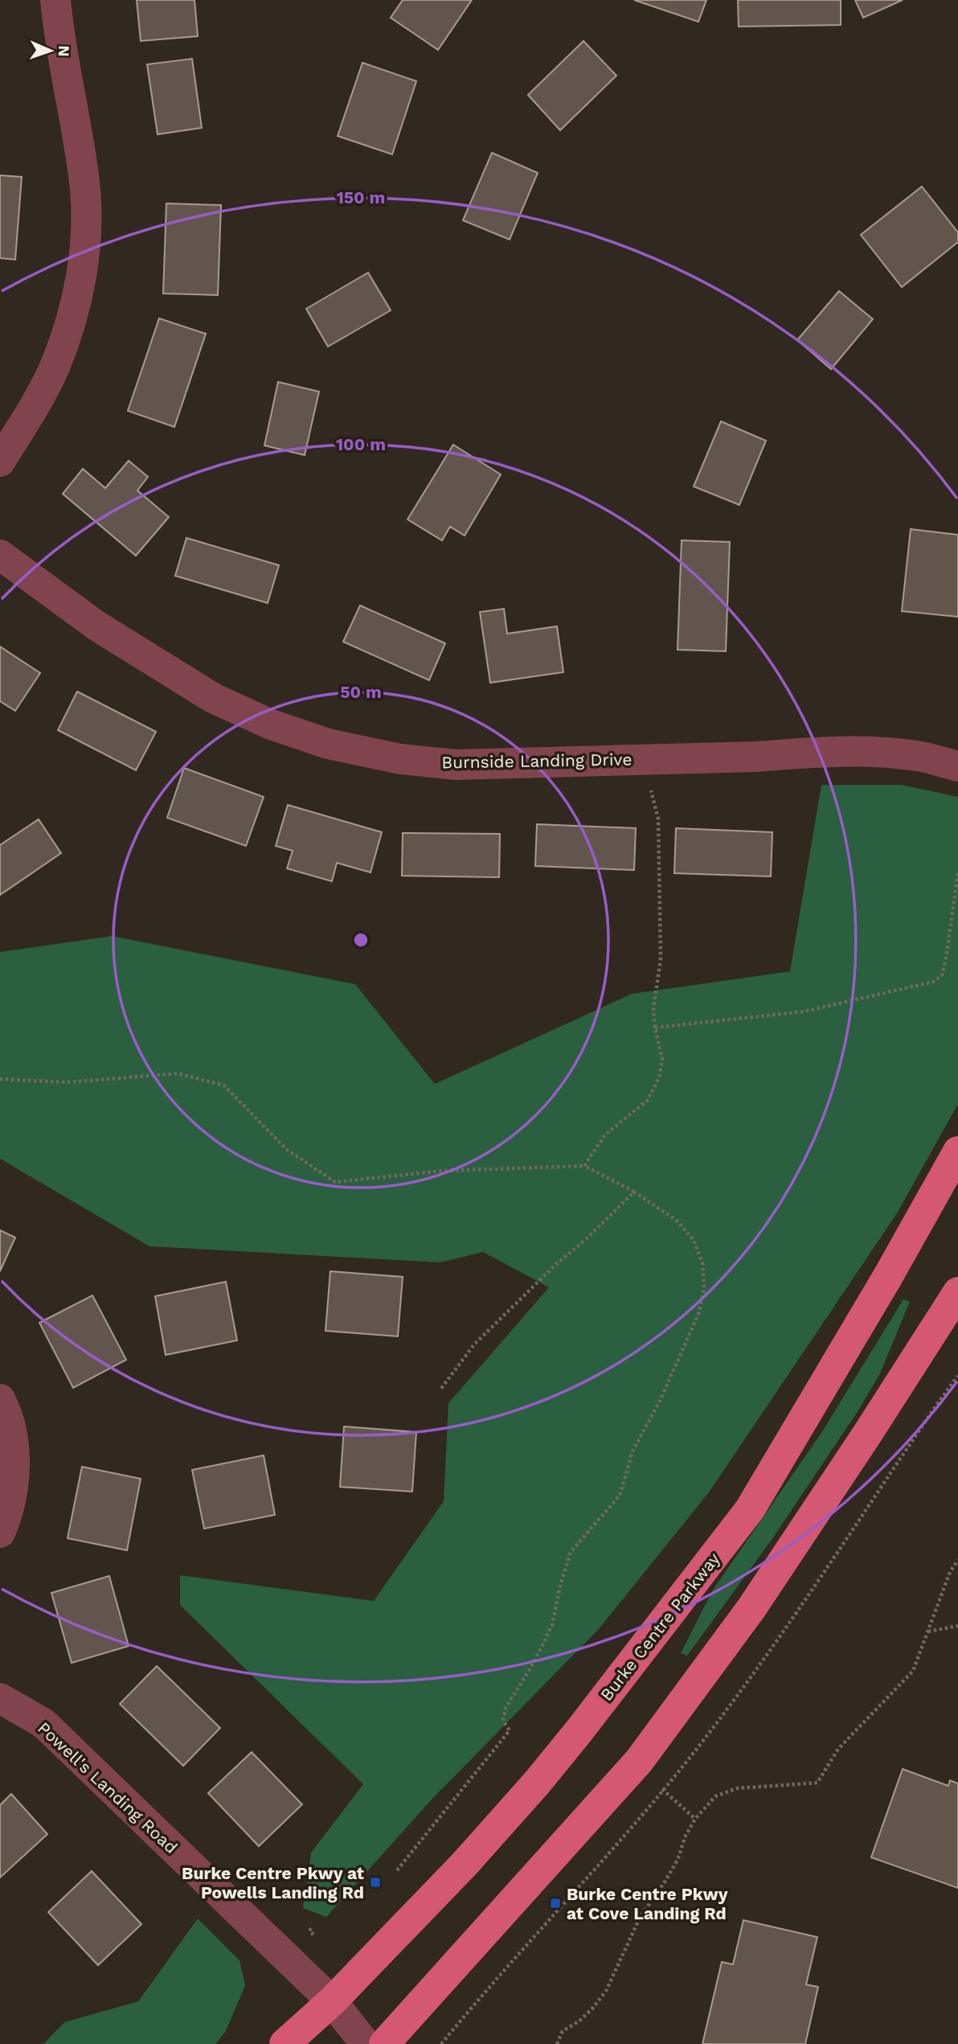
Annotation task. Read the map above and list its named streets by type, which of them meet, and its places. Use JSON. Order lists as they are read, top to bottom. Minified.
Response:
{"streets":{"main road":["Burke Centre Parkway"],"street":["Burnside Landing Drive","Powell's Landing Road"]},"crossings":[["Burke Centre Parkway","Powell's Landing Road"]],"places":{"transit":["Burke Centre Pkwy at Powells Landing Rd","Burke Centre Pkwy at Cove Landing Rd"]},"north":"right","rings":["150 m","100 m","50 m"]}
